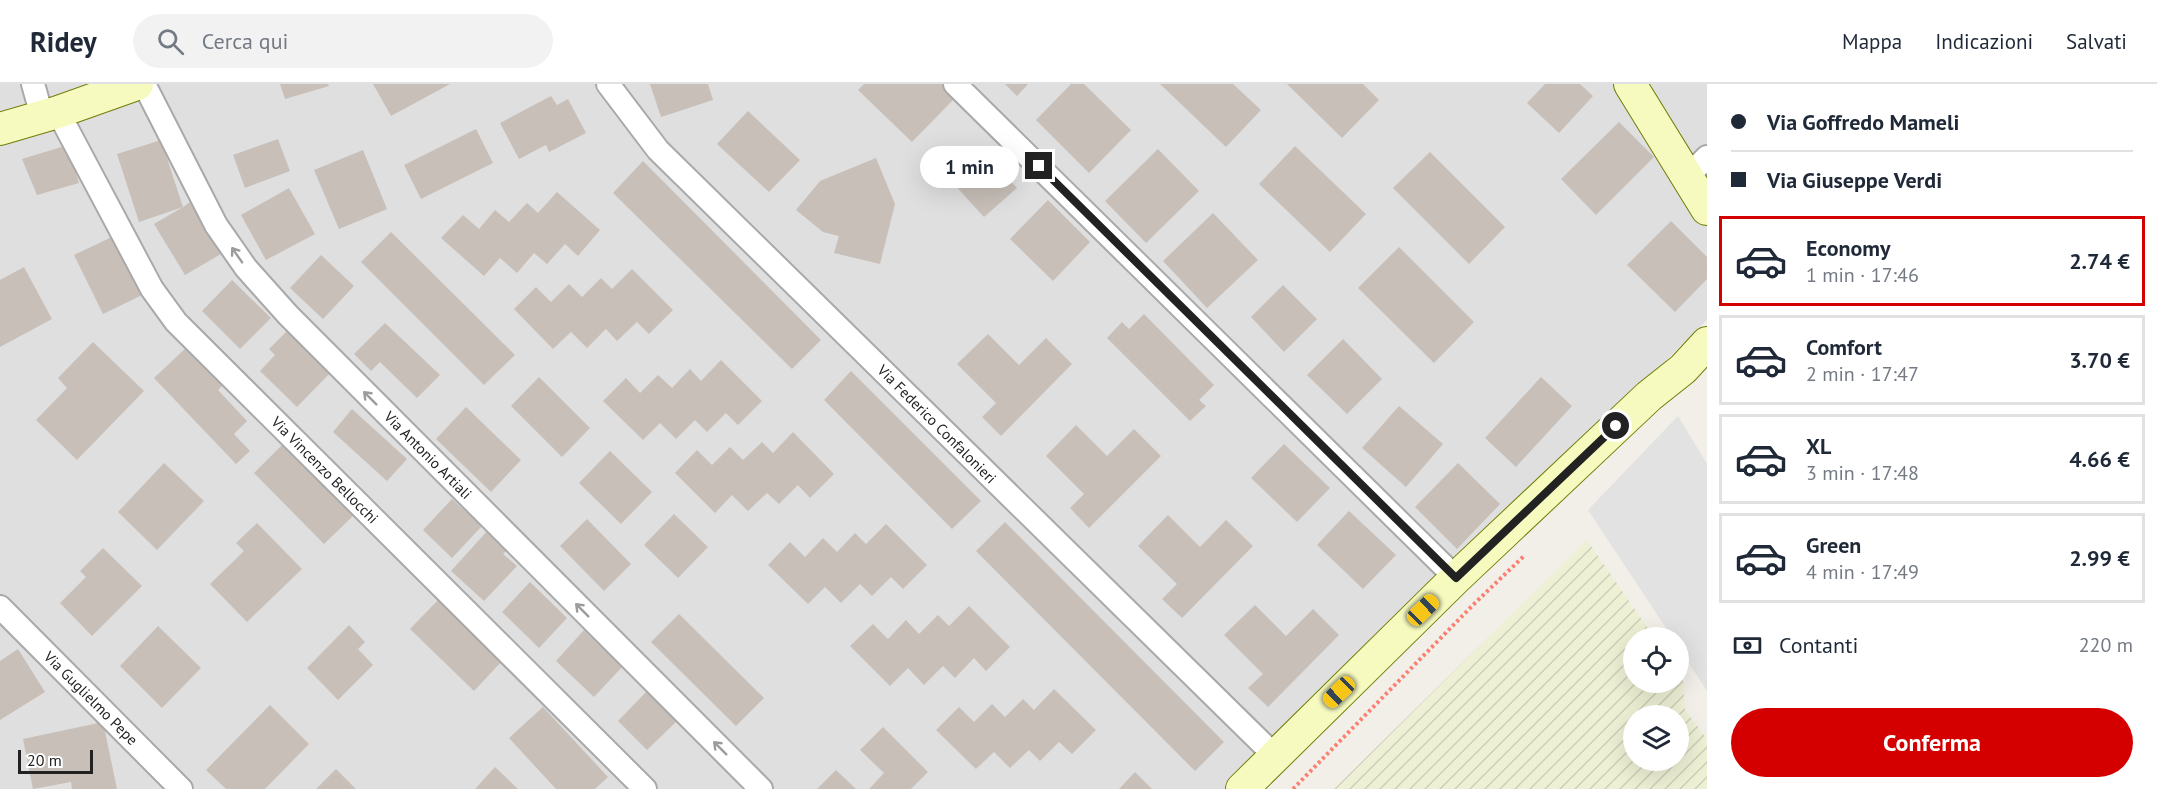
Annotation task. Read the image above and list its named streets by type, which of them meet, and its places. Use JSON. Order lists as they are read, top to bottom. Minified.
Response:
{"streets":{"street":["Via Federico Confalonieri","Via Antonio Artiali","Via Vincenzo Bellocchi","Via Guglielmo Pepe"]},"one_way":["Via Antonio Artiali"],"scale_bar":"20 m","page":{"header":"Ridey","search":"Cerca qui","nav":["Mappa","Indicazioni","Salvati"],"banner":["Via Goffredo Mameli","Via Giuseppe Verdi"],"bubble":"1 min","list":[{"name":"Economy","note":"1 min · 17:46","value":"2.74 €"},{"name":"Comfort","note":"2 min · 17:47","value":"3.70 €"},{"name":"XL","note":"3 min · 17:48","value":"4.66 €"},{"name":"Green","note":"4 min · 17:49","value":"2.99 €"}],"pay":["Contanti","220 m"],"buttons":"Conferma","scale":"20 m"}}
